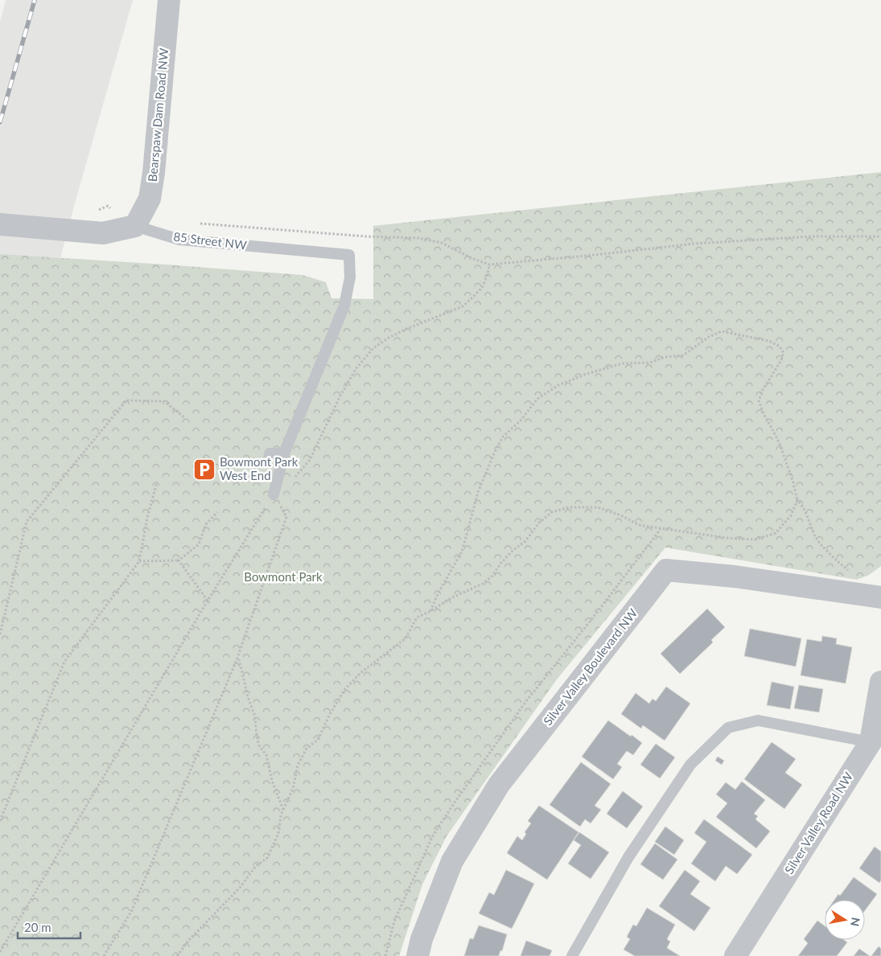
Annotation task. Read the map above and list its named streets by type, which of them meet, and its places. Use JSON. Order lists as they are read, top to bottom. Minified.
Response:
{"streets":{"street":["Bearspaw Dam Road NW","85 Street NW","Silver Valley Boulevard NW","Silver Valley Road NW"]},"crossings":[["Bearspaw Dam Road NW","85 Street NW"]],"parks":["Bowmont Park"],"places":{"parking":["Bowmont Park West End"]},"scale_bar":"20 m","north":"right"}
